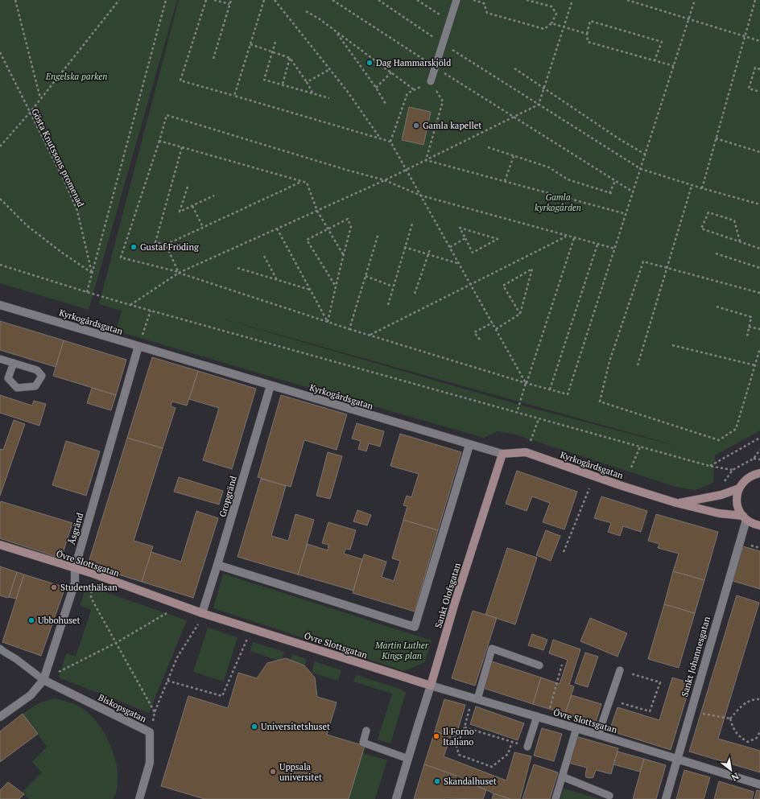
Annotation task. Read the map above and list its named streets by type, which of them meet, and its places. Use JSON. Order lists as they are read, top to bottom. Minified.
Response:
{"streets":{"street":["Kyrkogårdsgatan","Gropgränd","Åsgränd","Övre Slottsgatan","Sankt Olofsgatan","Sankt Johannesgatan","Biskopsgatan"],"path":["Gösta Knutssons promenad"]},"crossings":[["Kyrkogårdsgatan","Gropgränd"],["Kyrkogårdsgatan","Åsgränd"],["Kyrkogårdsgatan","Sankt Olofsgatan"],["Kyrkogårdsgatan","Sankt Johannesgatan"],["Gropgränd","Övre Slottsgatan"],["Åsgränd","Övre Slottsgatan"],["Åsgränd","Biskopsgatan"],["Övre Slottsgatan","Sankt Olofsgatan"],["Övre Slottsgatan","Sankt Johannesgatan"]],"parks":["Engelska parken","Gamla kyrkogården","Martin Luther Kings plan"],"places":["Dag Hammarskjöld","Gamla kapellet","Gustaf Fröding","Studenthälsan","Ubbohuset","Universitetshuset","Il Forno Italiano","Uppsala universitet","Skandalhuset"],"north":"bottom right"}
